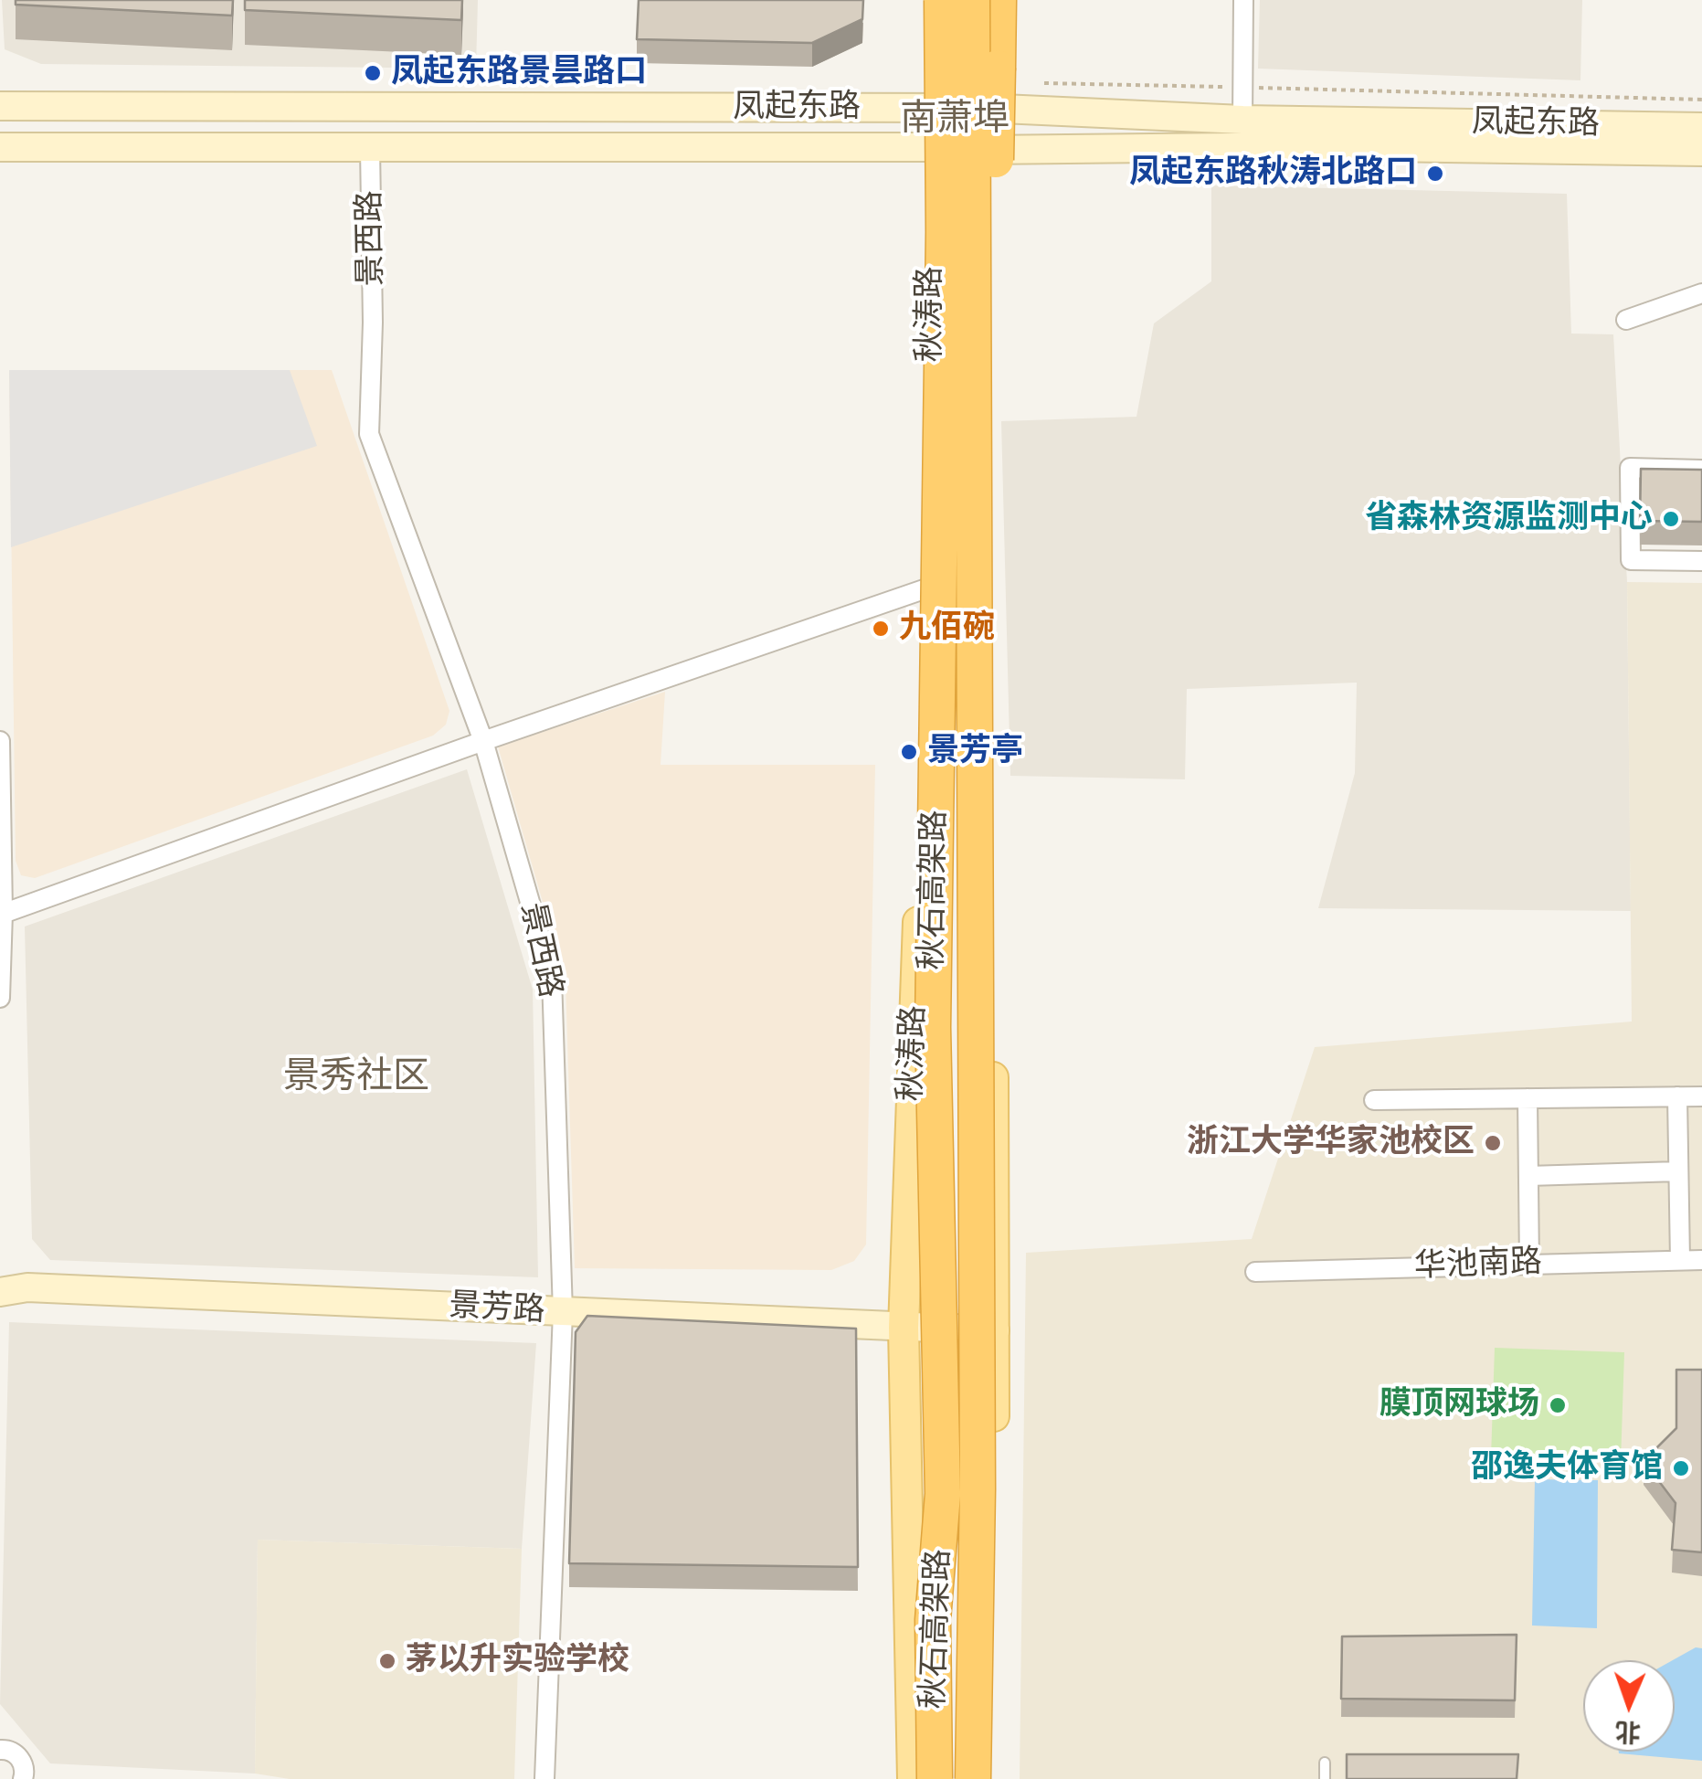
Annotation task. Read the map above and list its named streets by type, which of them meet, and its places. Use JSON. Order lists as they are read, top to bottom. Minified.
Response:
{"streets":{"highway":["秋石高架路"],"main road":["凤起东路","秋涛路","景芳路"],"street":["景西路","华池南路"]},"crossings":[["凤起东路","景西路"],["凤起东路","秋涛路"],["景西路","景芳路"],["秋涛路","景芳路"]],"districts":["南萧埠","景秀社区"],"places":["凤起东路景昙路口","凤起东路秋涛北路口","省森林资源监测中心","九佰碗","景芳亭","浙江大学华家池校区","膜顶网球场","邵逸夫体育馆","茅以升实验学校"],"north":"bottom"}
